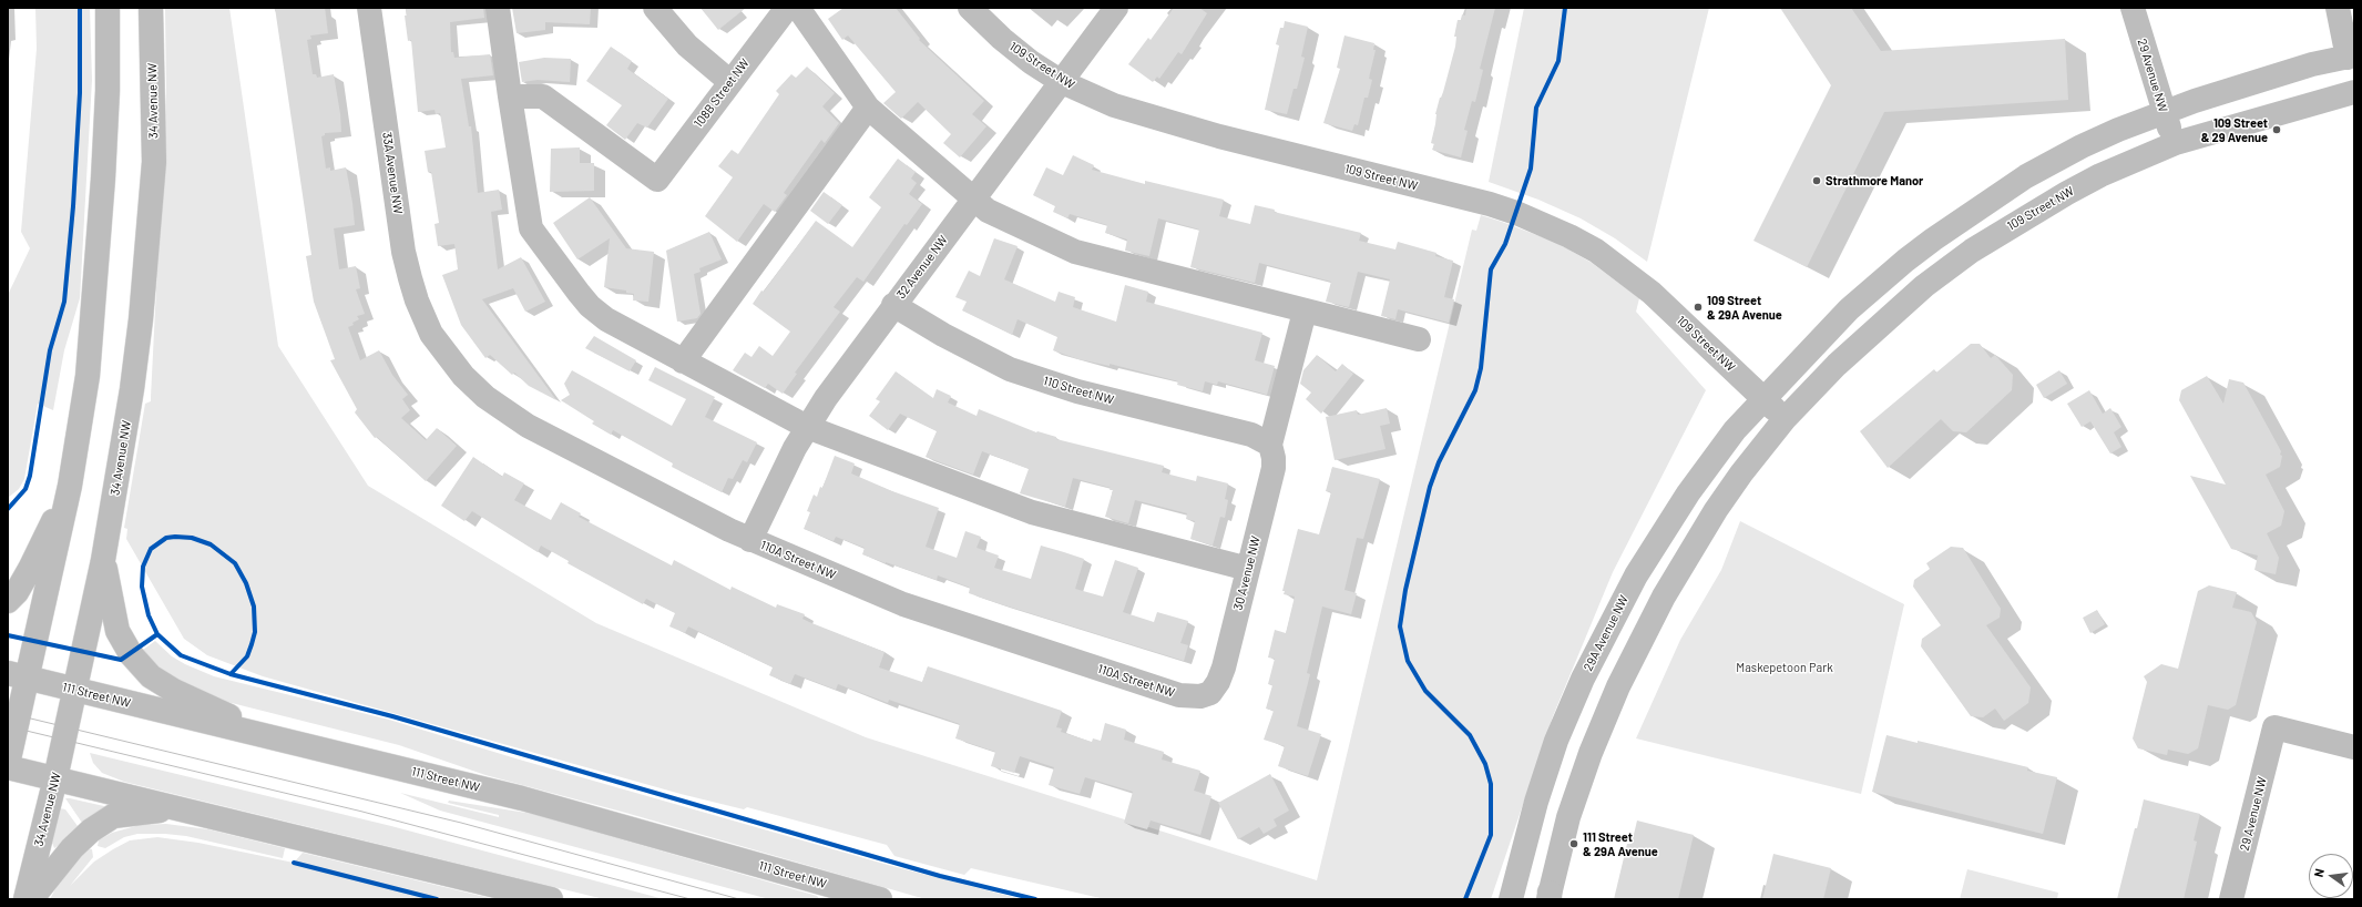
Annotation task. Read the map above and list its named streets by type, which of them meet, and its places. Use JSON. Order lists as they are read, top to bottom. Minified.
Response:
{"streets":{"street":["109 Street NW","29 Avenue NW","108B Street NW","34 Avenue NW","33A Avenue NW","32 Avenue NW","110 Street NW","110A Street NW","30 Avenue NW","29A Avenue NW","111 Street NW"]},"crossings":[["109 Street NW","29 Avenue NW"],["109 Street NW","32 Avenue NW"],["109 Street NW","29A Avenue NW"],["34 Avenue NW","111 Street NW"],["33A Avenue NW","110A Street NW"],["32 Avenue NW","110 Street NW"],["32 Avenue NW","110A Street NW"],["110 Street NW","30 Avenue NW"],["110A Street NW","30 Avenue NW"]],"parks":["Maskepetoon Park"],"places":["109 Street & 29 Avenue","Strathmore Manor","109 Street & 29A Avenue","111 Street & 29A Avenue"],"north":"left"}
